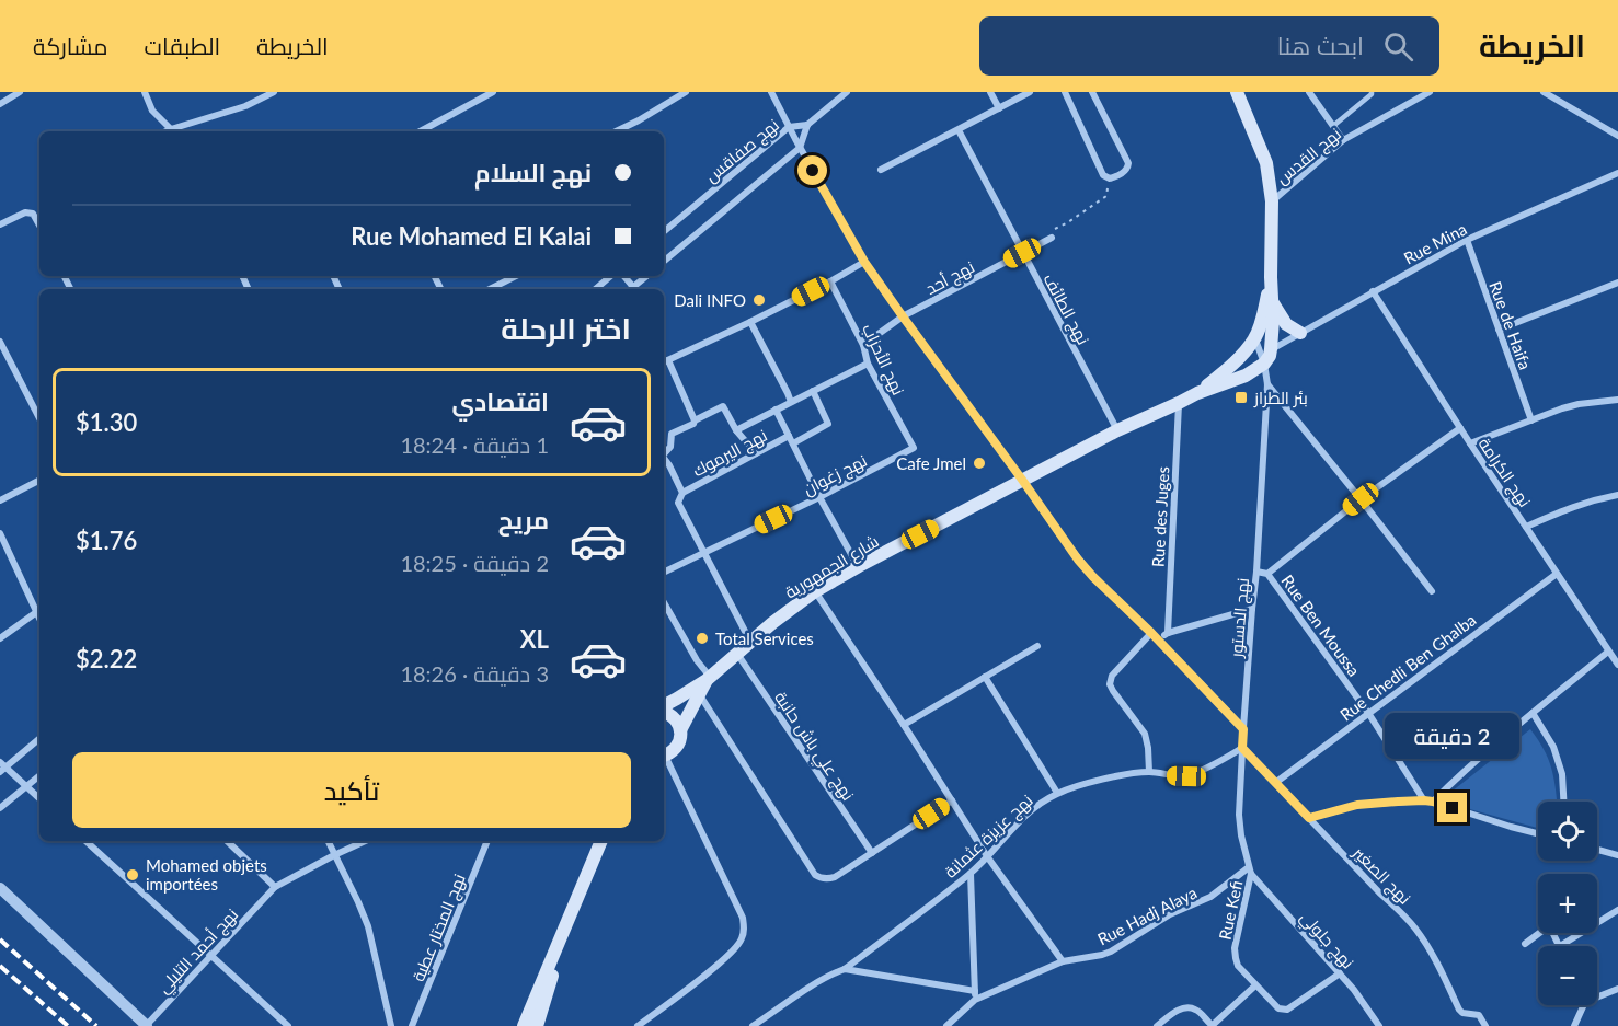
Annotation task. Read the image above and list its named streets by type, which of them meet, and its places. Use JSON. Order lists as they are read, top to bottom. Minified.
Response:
{"streets":{"main road":["شارع الجمهورية"],"street":["نهج صفاقس","نهج القدس","Rue Mina","نهج أحد","نهج الطائف","Rue de Haifa","نهج الأحزاب","نهج اليرموك","نهج الكرامة","نهج زغوان","Rue des Juges","نهج الدستور","Rue Ben Moussa","Rue Chedli Ben Ghalba","نهج علي باش حانبة","نهج عزيزة عثمانة","نهج الصغير","Rue Kefi","Rue Hadj Alaya","نهج المختار عطية","نهج جلولي","نهج أحمد التليلي"]},"crossings":[["Rue Mina","Rue de Haifa"],["Rue Mina","نهج الكرامة"],["نهج أحد","نهج الطائف"],["نهج أحد","نهج الأحزاب"],["نهج الطائف","شارع الجمهورية"],["نهج الأحزاب","نهج زغوان"],["نهج الكرامة","Rue Chedli Ben Ghalba"],["Rue des Juges","شارع الجمهورية"],["شارع الجمهورية","نهج علي باش حانبة"],["نهج الدستور","Rue Ben Moussa"],["نهج الدستور","نهج عزيزة عثمانة"],["نهج الدستور","نهج الصغير"],["نهج الدستور","Rue Kefi"],["نهج الدستور","Rue Hadj Alaya"],["نهج الدستور","نهج جلولي"],["Rue Ben Moussa","Rue Chedli Ben Ghalba"],["Rue Chedli Ben Ghalba","نهج الصغير"],["نهج عزيزة عثمانة","نهج الصغير"],["Rue Kefi","Rue Hadj Alaya"],["Rue Kefi","نهج جلولي"],["Rue Hadj Alaya","نهج جلولي"]],"places":{"other":["Dali INFO","Cafe Jmel","Total Services","Mohamed objets importées"],"transit":["بئر الطراز"]},"page":{"header":"الخريطة","search":"ابحث هنا","nav":["الخريطة","الطبقات","مشاركة"],"banner":["نهج السلام","Rue Mohamed El Kalai"],"heading":"اختر الرحلة","list":[{"name":"اقتصادي","note":"1 دقيقة · 18:24","value":"$1.30"},{"name":"مريح","note":"2 دقيقة · 18:25","value":"$1.76"},{"name":"XL","note":"3 دقيقة · 18:26","value":"$2.22"}],"bubble":"2 دقيقة","buttons":"تأكيد","map_buttons":["+","−"]}}
